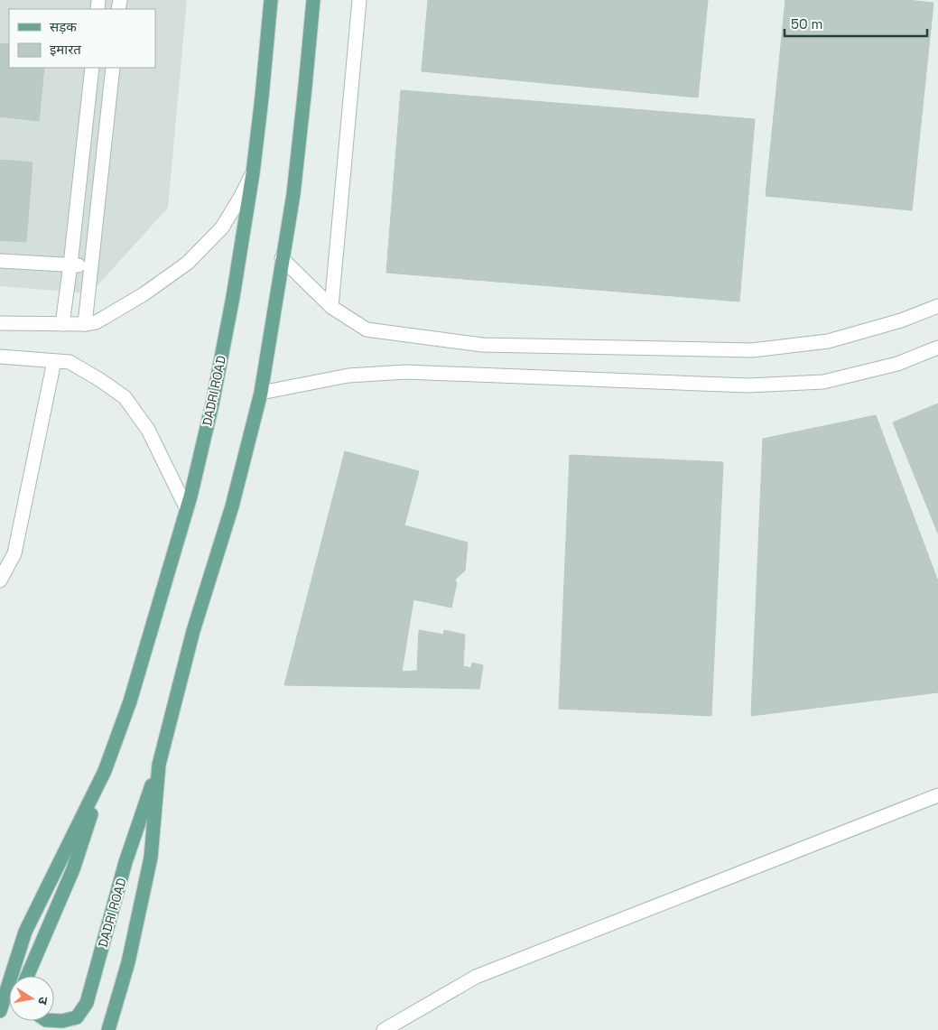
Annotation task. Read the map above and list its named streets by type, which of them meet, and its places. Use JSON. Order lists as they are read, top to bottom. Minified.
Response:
{"streets":{"main road":["DADRI ROAD"]},"legend":["सड़क","इमारत"],"scale_bar":"50 m","north":"right"}
